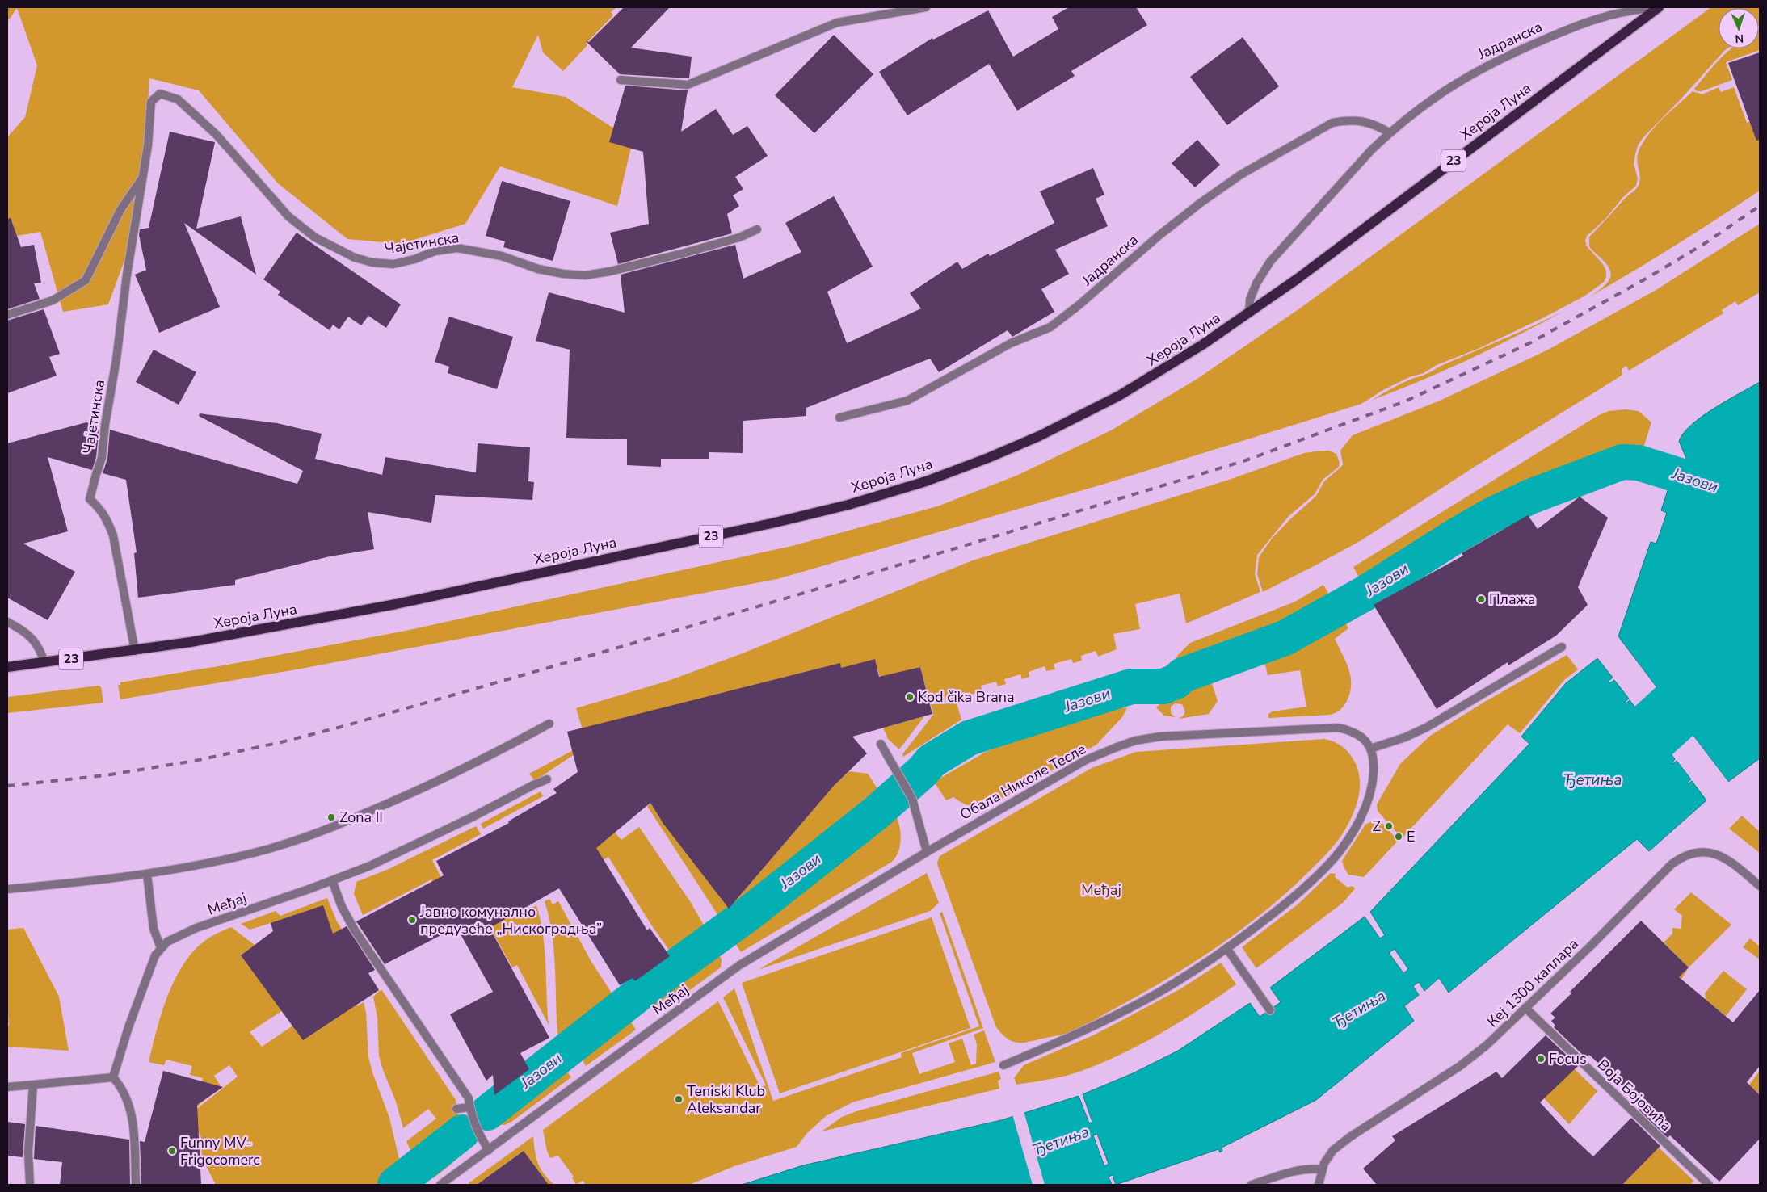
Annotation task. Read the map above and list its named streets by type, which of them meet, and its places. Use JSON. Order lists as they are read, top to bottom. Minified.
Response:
{"streets":{"main road":["Хероја Луна","23"],"street":["Јадранска","Чајетинска","Обала Николе Тесле","Међај","Кеј 1300 каплара","Воја Бојовића"]},"crossings":[["Јадранска","Хероја Луна"],["Хероја Луна","Чајетинска"],["Обала Николе Тесле","Међај"],["Кеј 1300 каплара","Воја Бојовића"]],"water":["Јазови","Ђетиња"],"parks":["Међај"],"places":["Плажа","Kod čika Brana","Zona II","Z","E","Јавно комунално предузеће „Нискоградња”","Focus","Teniski Klub Aleksandar","Funny MV- Frigocomerc"],"north":"bottom"}
